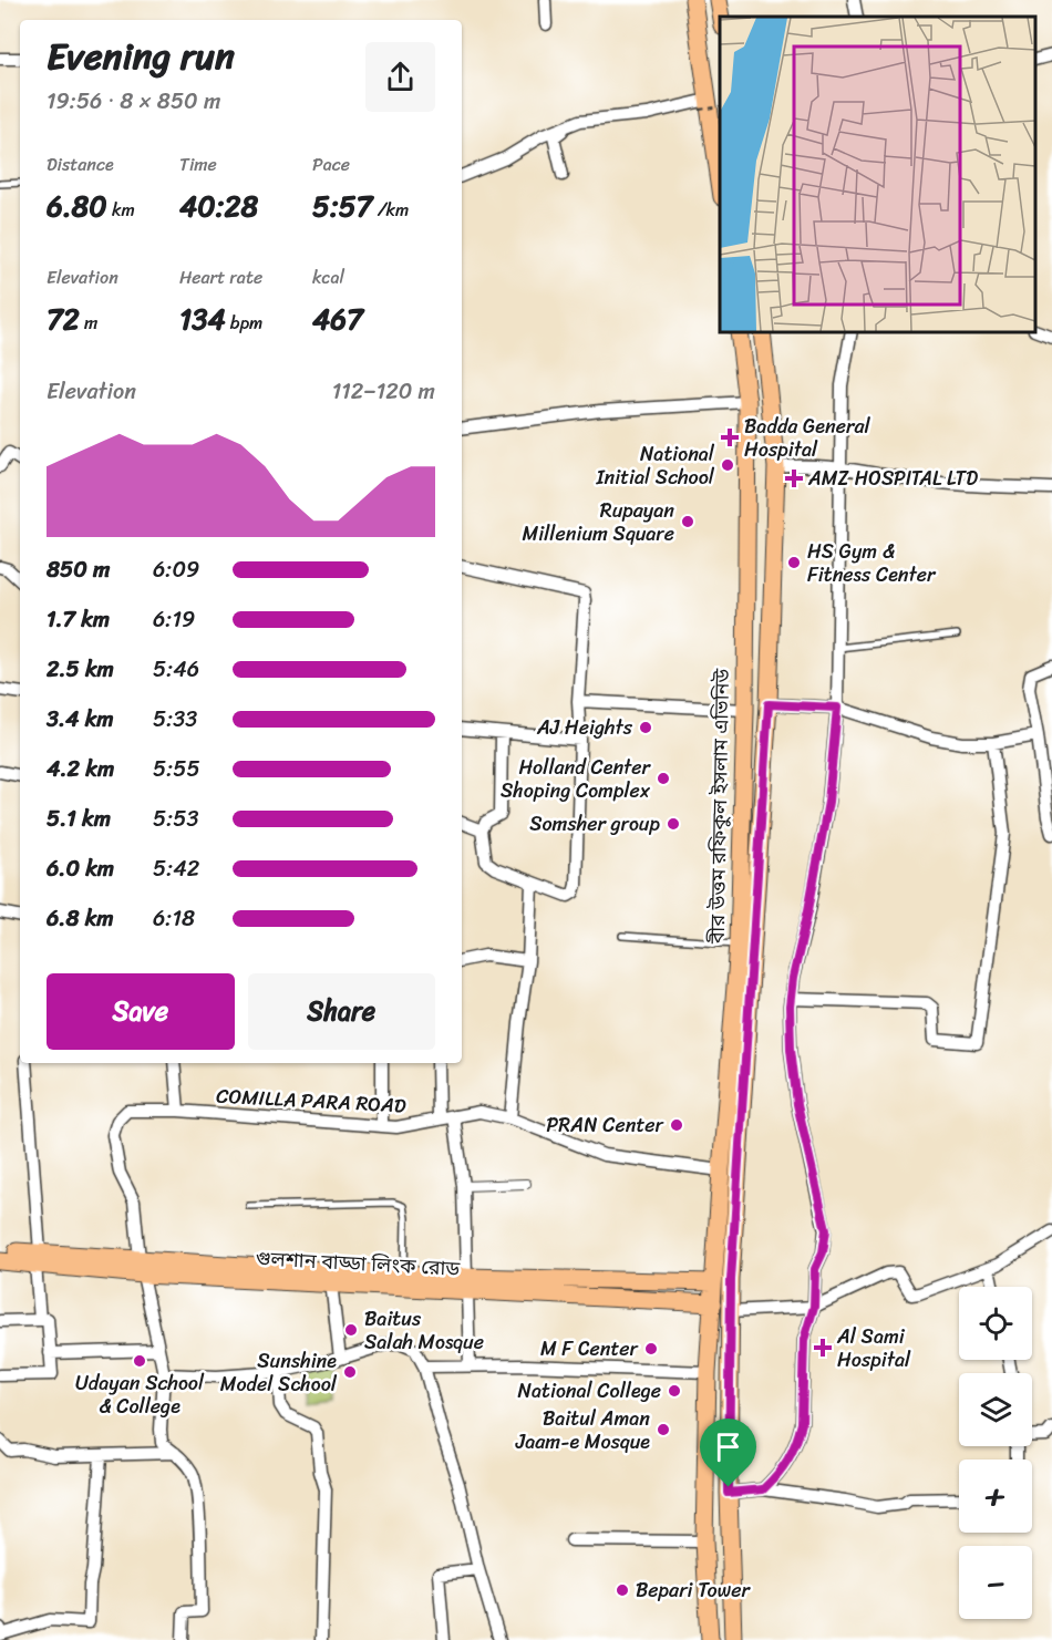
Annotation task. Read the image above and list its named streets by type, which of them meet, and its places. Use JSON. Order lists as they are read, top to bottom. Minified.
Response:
{"streets":{"main road":["বীর উত্তম রফিকুল ইসলাম এভিনিউ","গুলশান বাড্ডা লিংক রোড"],"street":["COMILLA PARA ROAD"]},"crossings":[["বীর উত্তম রফিকুল ইসলাম এভিনিউ","COMILLA PARA ROAD"],["বীর উত্তম রফিকুল ইসলাম এভিনিউ","গুলশান বাড্ডা লিংক রোড"],["COMILLA PARA ROAD","গুলশান বাড্ডা লিংক রোড"]],"places":{"health":["Badda General Hospital","AMZ HOSPITAL LTD","Al Sami Hospital"],"other":["National Initial School","Rupayan Millenium Square","HS Gym & Fitness Center","AJ Heights","Holland Center Shoping Complex","Somsher group","PRAN Center","Baitus Salah Mosque","M F Center","Udayan School & College","Sunshine Model School","National College","Baitul Aman Jaam-e Mosque","Bepari Tower"]},"page":{"heading":["Evening run","19:56 · 8 × 850 m"],"stats":[["Distance","6.80 km"],["Time","40:28"],["Pace","5:57 /km"],["Elevation","72 m"],["Heart rate","134 bpm"],["kcal","467"]],"chart":["Elevation","112–120 m"],"list":[{"name":"850 m","note":"6:09"},{"name":"1.7 km","note":"6:19"},{"name":"2.5 km","note":"5:46"},{"name":"3.4 km","note":"5:33"},{"name":"4.2 km","note":"5:55"},{"name":"5.1 km","note":"5:53"},{"name":"6.0 km","note":"5:42"},{"name":"6.8 km","note":"6:18"}],"buttons":["Save","Share"],"map_buttons":["+","−"]}}
